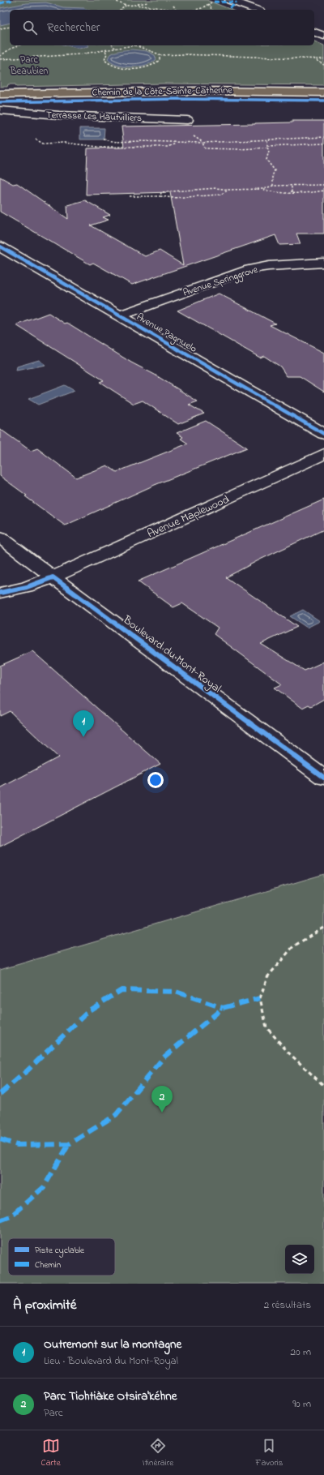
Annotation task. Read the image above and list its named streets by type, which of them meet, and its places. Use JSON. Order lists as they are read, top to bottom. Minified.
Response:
{"streets":{"main road":["Chemin de la Côte-Sainte-Catherine"],"street":["Terrasse Les Hautvilliers","Avenue Springgrove","Avenue Pagnuelo","Avenue Maplewood","Boulevard du Mont-Royal"]},"crossings":[["Avenue Springgrove","Avenue Pagnuelo"],["Avenue Maplewood","Boulevard du Mont-Royal"]],"parks":["Parc Beaubien"],"legend":["Piste cyclable","Chemin"],"page":{"search":"Rechercher","pins":["1","2"],"heading":["À proximité","2 résultats"],"list":[{"mark":"1","name":"Outremont sur la montagne","note":"Lieu · Boulevard du Mont-Royal","value":"20 m"},{"mark":"2","name":"Parc Tiohtià:ke Otsira'kéhne","note":"Parc","value":"90 m"}],"nav":["Carte","Itinéraire","Favoris"]}}
